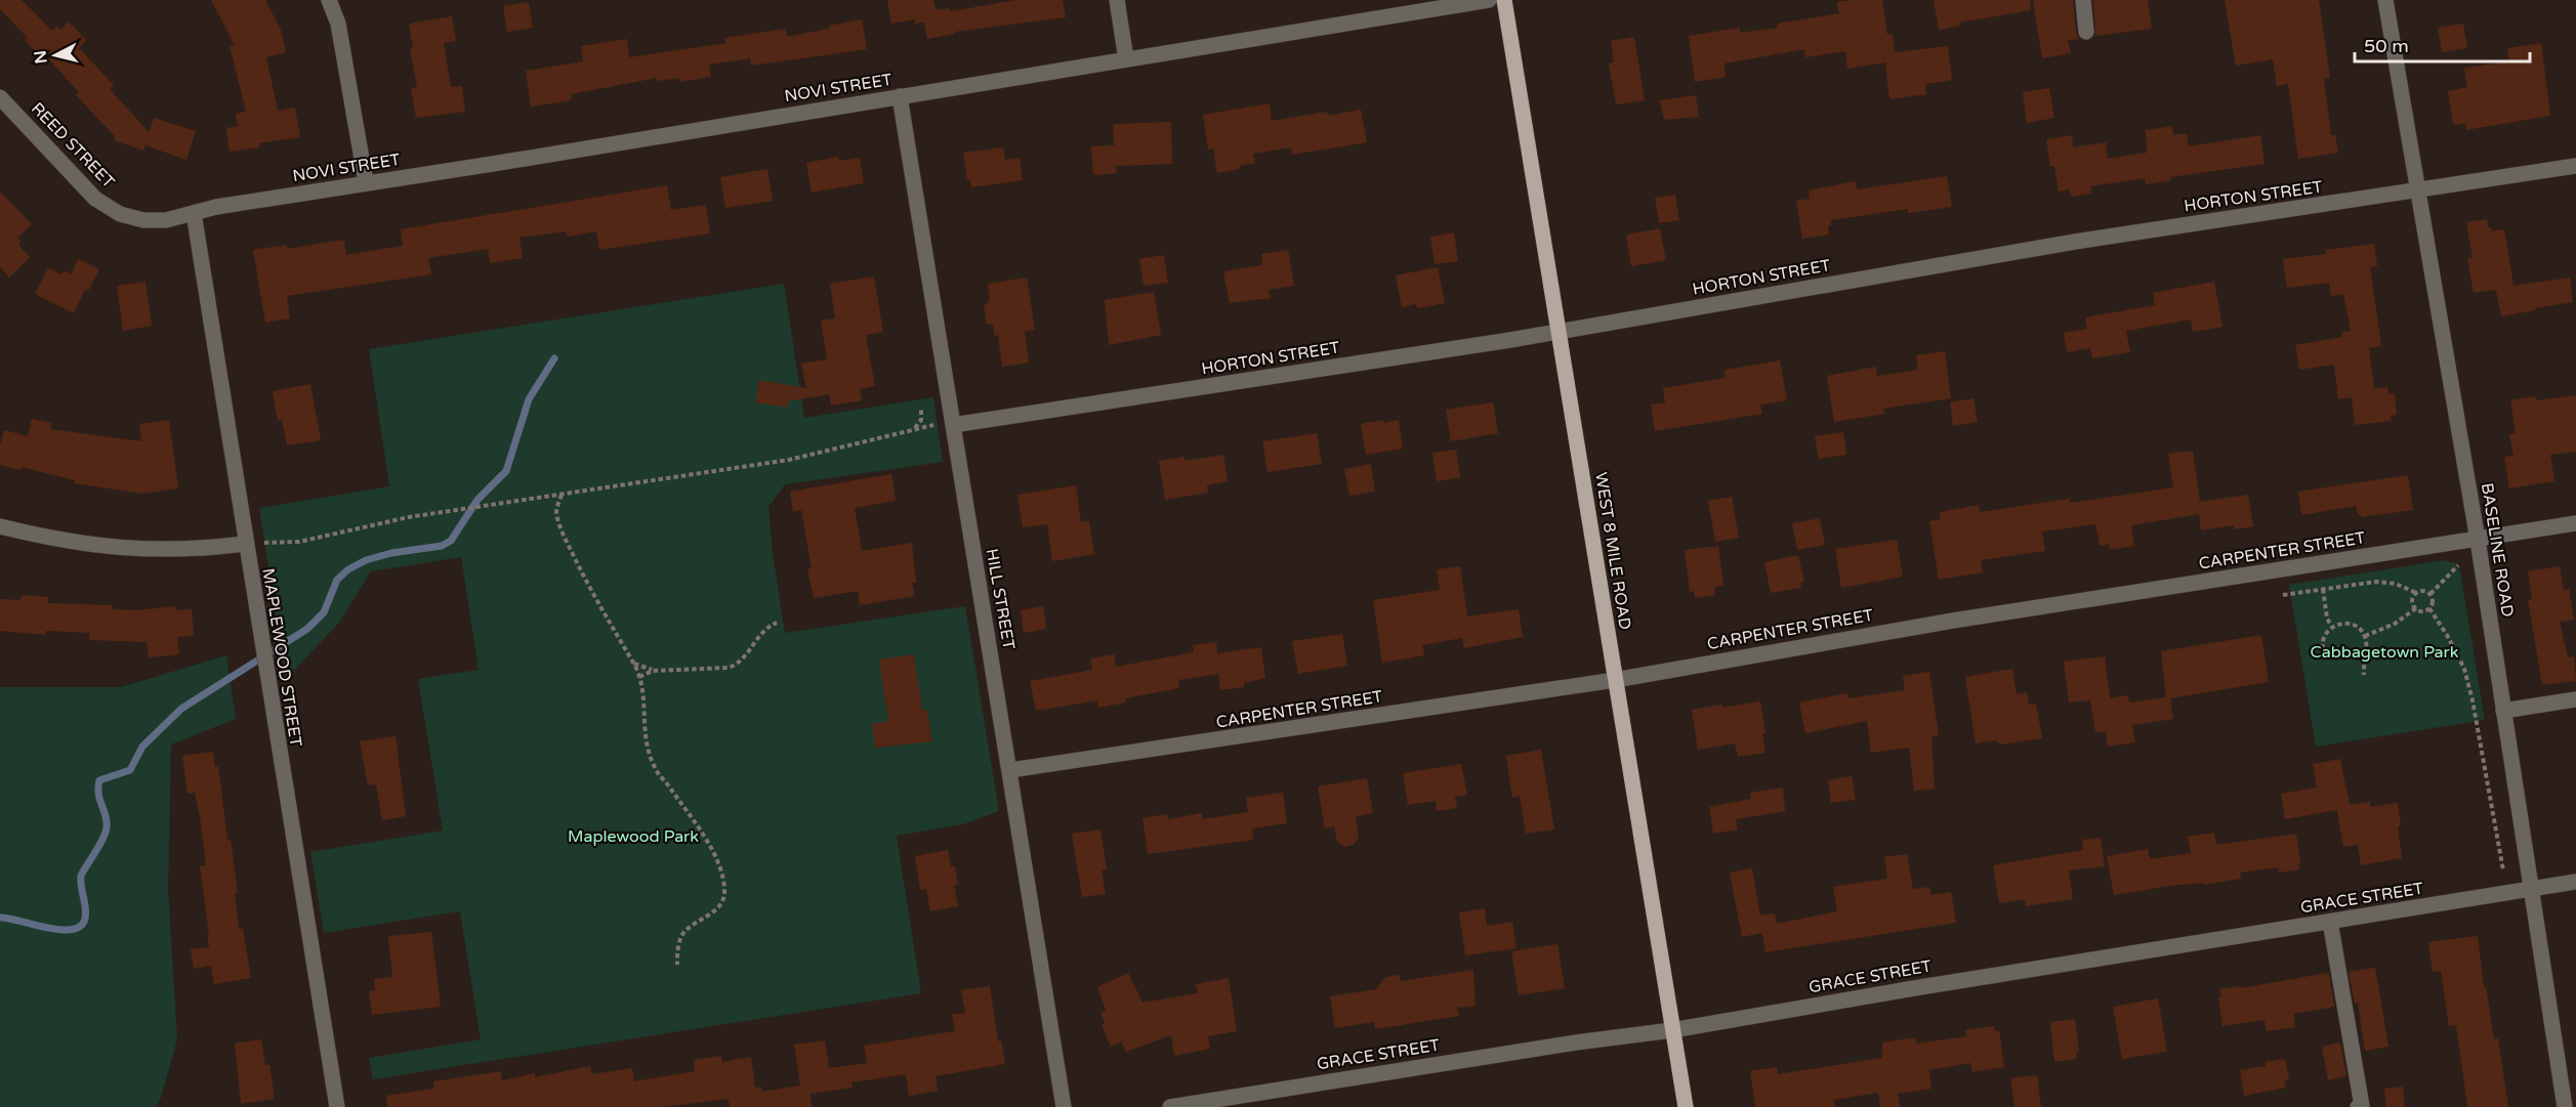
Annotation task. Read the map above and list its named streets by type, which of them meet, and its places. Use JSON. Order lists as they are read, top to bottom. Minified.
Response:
{"streets":{"main road":["WEST 8 MILE ROAD"],"street":["NOVI STREET","REED STREET","HORTON STREET","BASELINE ROAD","CARPENTER STREET","HILL STREET","MAPLEWOOD STREET","GRACE STREET"]},"crossings":[["NOVI STREET","REED STREET"],["NOVI STREET","HILL STREET"],["NOVI STREET","MAPLEWOOD STREET"],["REED STREET","MAPLEWOOD STREET"],["HORTON STREET","BASELINE ROAD"],["HORTON STREET","WEST 8 MILE ROAD"],["HORTON STREET","HILL STREET"],["BASELINE ROAD","CARPENTER STREET"],["BASELINE ROAD","GRACE STREET"],["WEST 8 MILE ROAD","CARPENTER STREET"],["WEST 8 MILE ROAD","GRACE STREET"],["CARPENTER STREET","HILL STREET"]],"parks":["Cabbagetown Park","Maplewood Park"],"scale_bar":"50 m","north":"left"}
